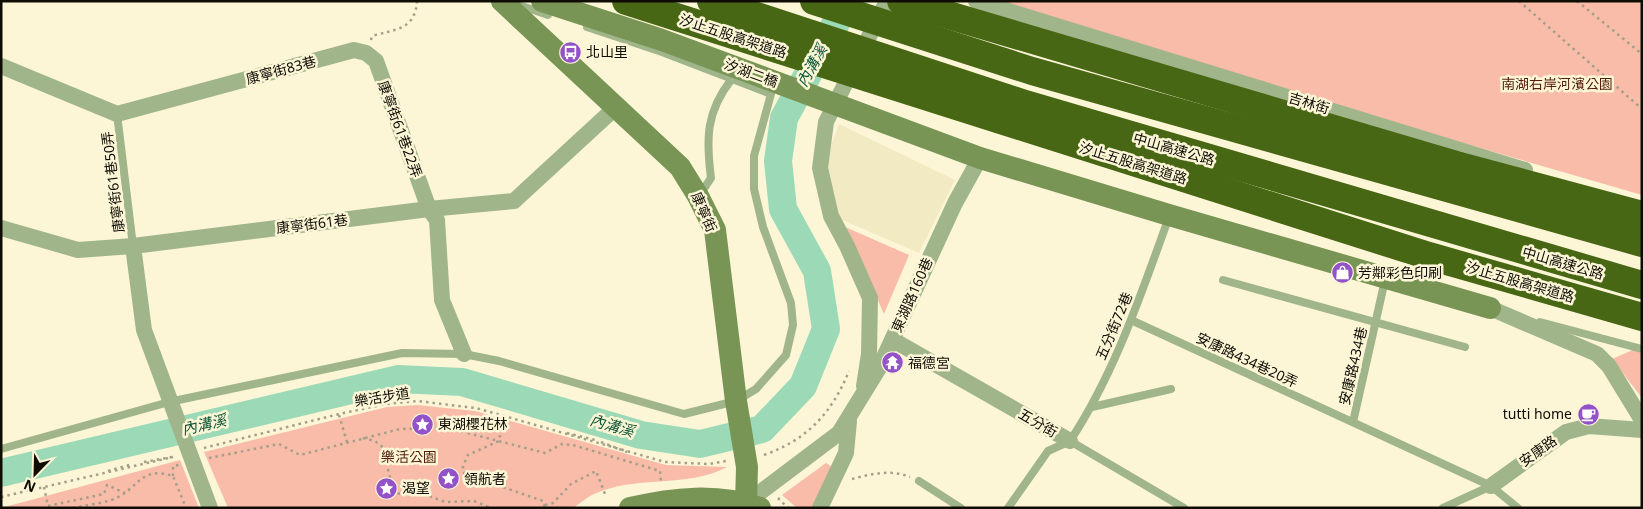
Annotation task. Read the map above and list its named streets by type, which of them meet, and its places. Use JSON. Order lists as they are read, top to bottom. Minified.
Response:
{"streets":{"highway":["汐止五股高架道路","中山高速公路"],"street":["康寧街83巷","汐湖二橋","吉林街","康寧街61巷22弄","康寧街","康寧街61巷","東湖路160巷","五分街","安康路"],"lane":["康寧街61巷50弄","五分街72巷","安康路434巷20弄","安康路434巷"],"path":["樂活步道"]},"crossings":[["康寧街83巷","康寧街61巷22弄"],["康寧街83巷","康寧街61巷50弄"],["汐湖二橋","東湖路160巷"],["汐湖二橋","五分街72巷"],["康寧街61巷22弄","康寧街61巷"],["康寧街61巷50弄","康寧街61巷"],["康寧街","康寧街61巷"],["康寧街","東湖路160巷"],["東湖路160巷","五分街"],["五分街72巷","安康路434巷20弄"],["五分街72巷","五分街"],["安康路434巷20弄","安康路434巷"],["安康路434巷","安康路"]],"water":["內溝溪"],"parks":["南湖右岸河濱公園","樂活公園"],"places":{"bus stop":["北山里"],"shop":["芳鄰彩色印刷"],"temple":["福德宮"],"cafe":["tutti home"],"place":["東湖櫻花林","領航者","渴望"]},"north":"bottom left"}
